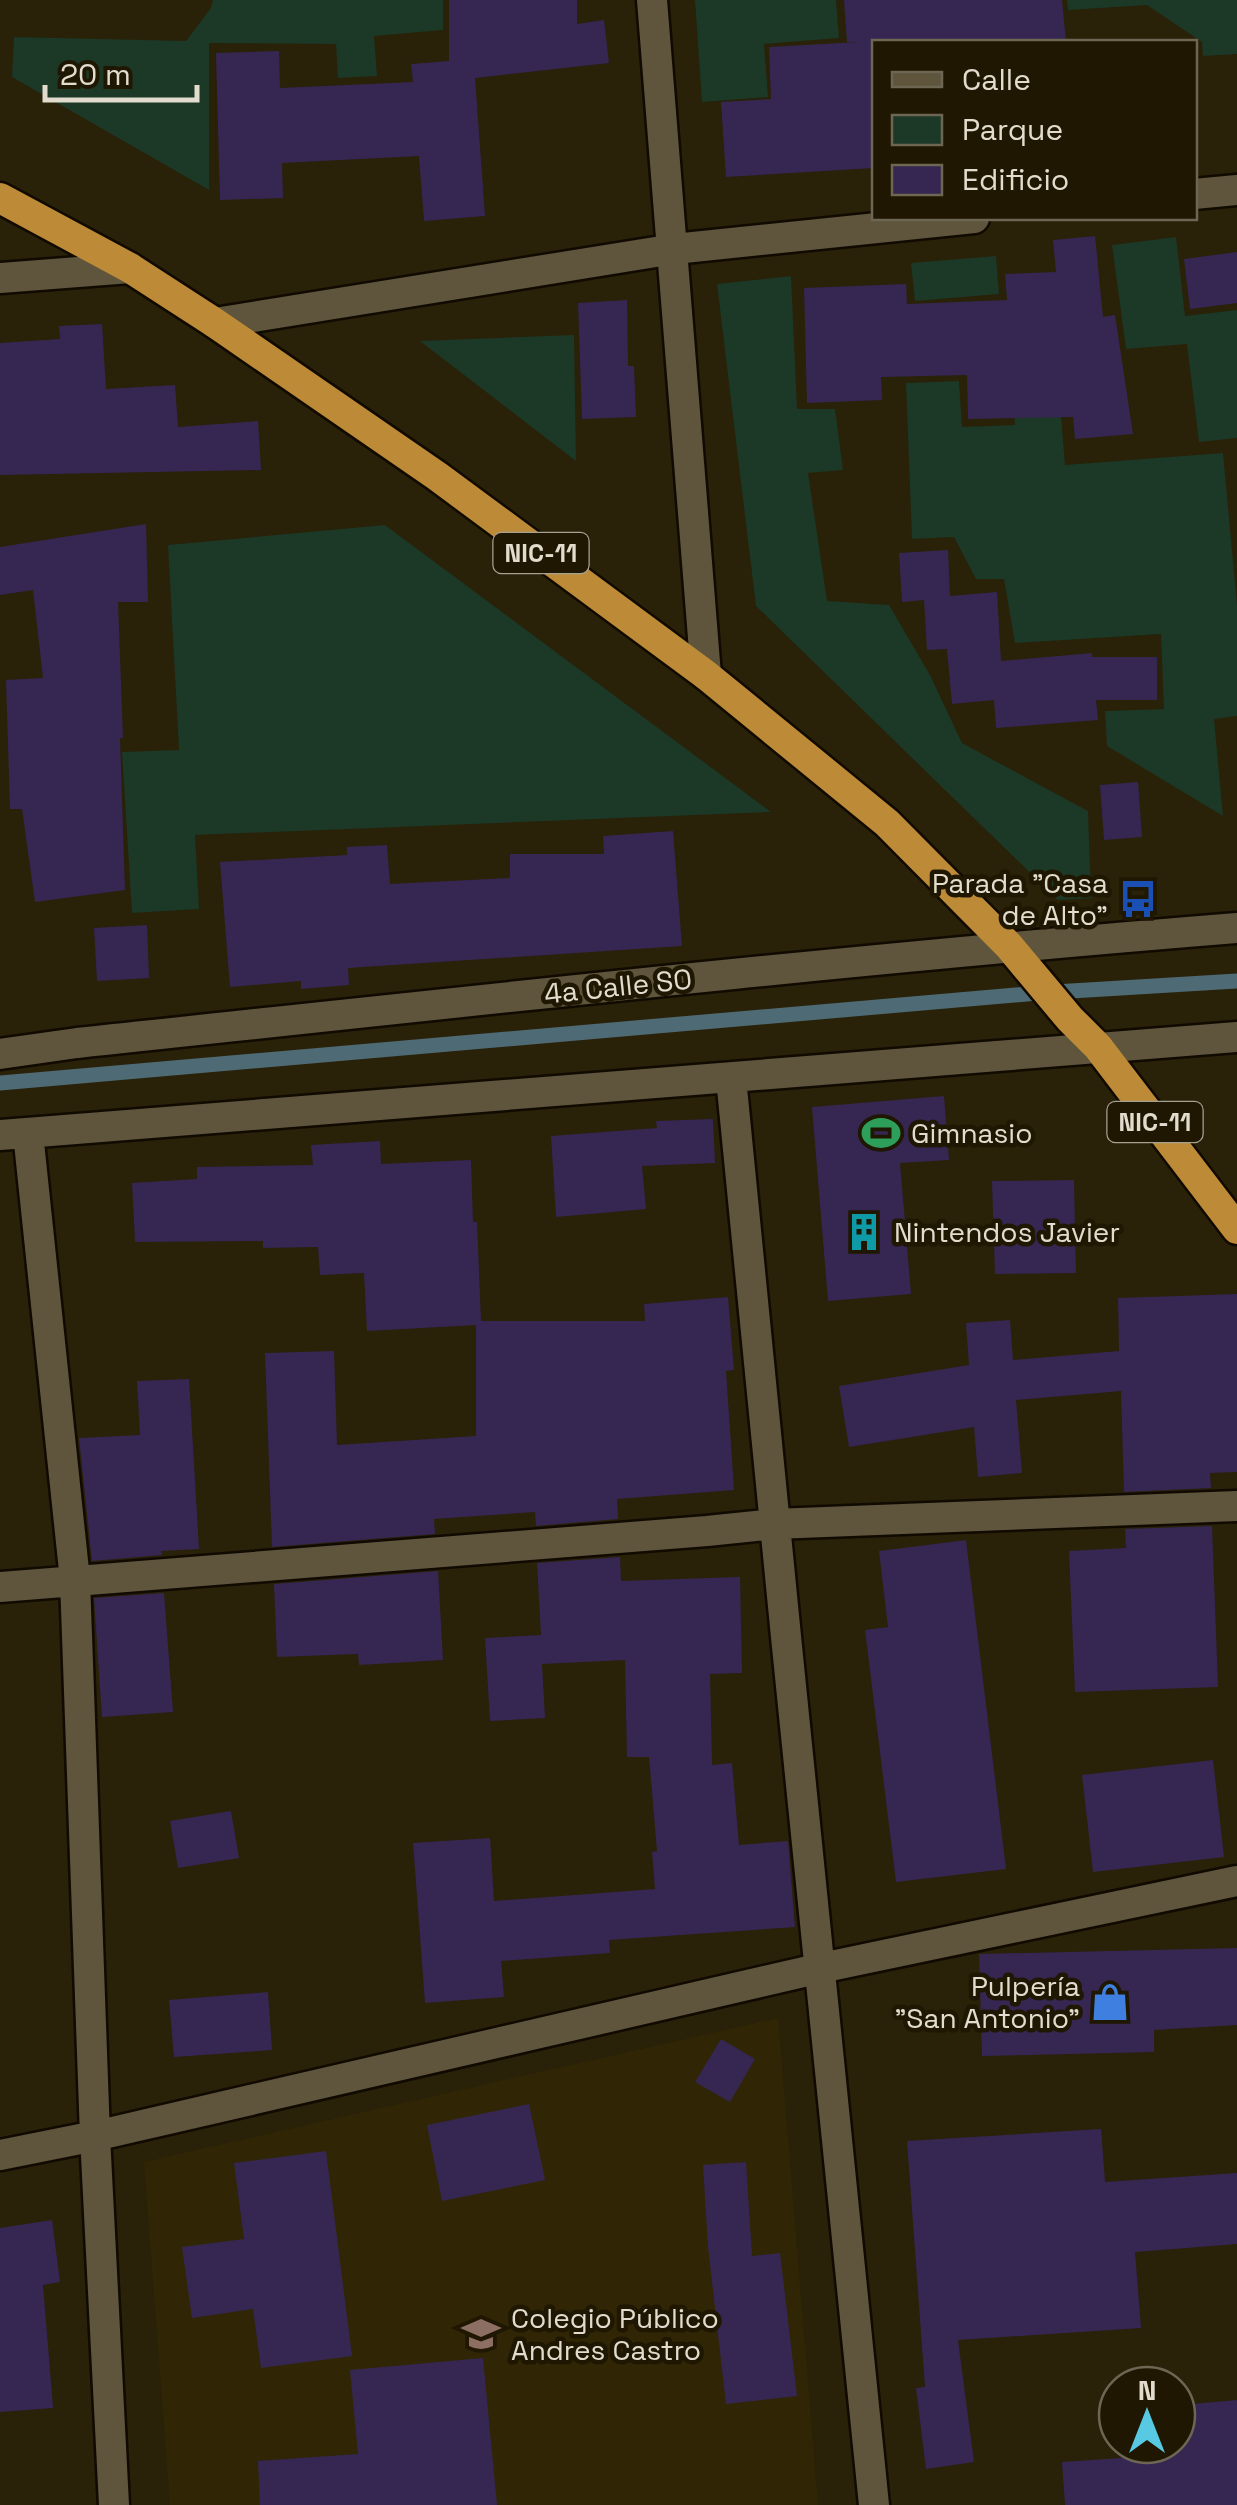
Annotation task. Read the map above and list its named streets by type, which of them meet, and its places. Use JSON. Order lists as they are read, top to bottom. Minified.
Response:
{"streets":{"highway":["NIC-11"],"street":["4a Calle SO"]},"crossings":[["NIC-11","4a Calle SO"]],"places":{"bus stop":["Parada \"Casa de Alto\""],"sports":["Gimnasio"],"building":["Nintendos Javier"],"shop":["Pulpería \"San Antonio\""],"school or university":["Colegio Público Andres Castro"]},"legend":["Calle","Parque","Edificio"],"scale_bar":"20 m","north":"top"}
